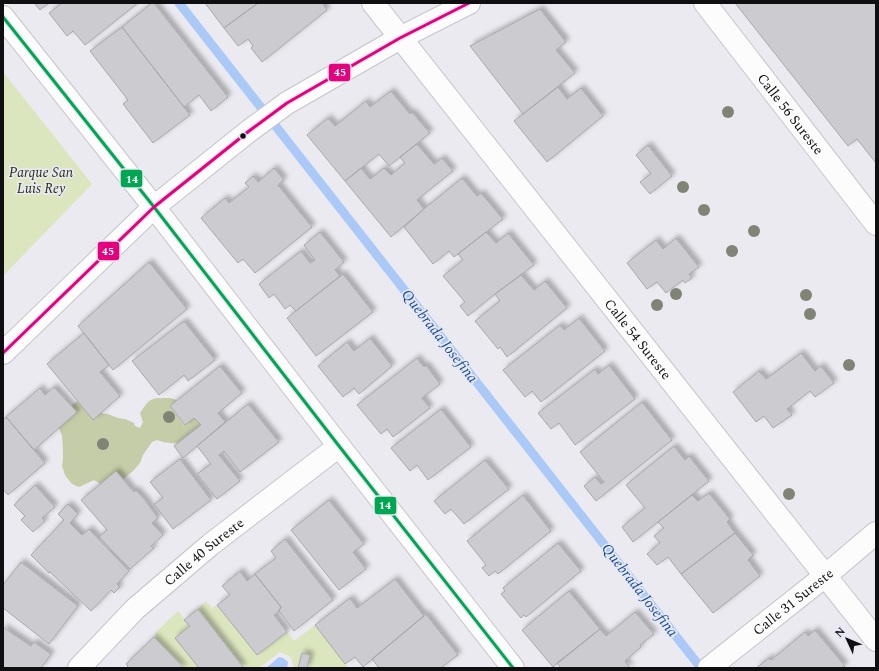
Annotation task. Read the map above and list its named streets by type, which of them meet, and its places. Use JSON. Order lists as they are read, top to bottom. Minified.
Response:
{"streets":{"street":["Calle 56 Sureste","Calle 54 Sureste","Calle 40 Sureste","Calle 31 Sureste"]},"crossings":[["Calle 54 Sureste","Calle 31 Sureste"]],"water":["Quebrada Josefina"],"parks":["Parque San Luis Rey"],"lines":["transit line 45","transit line 14"],"north":"top left"}
